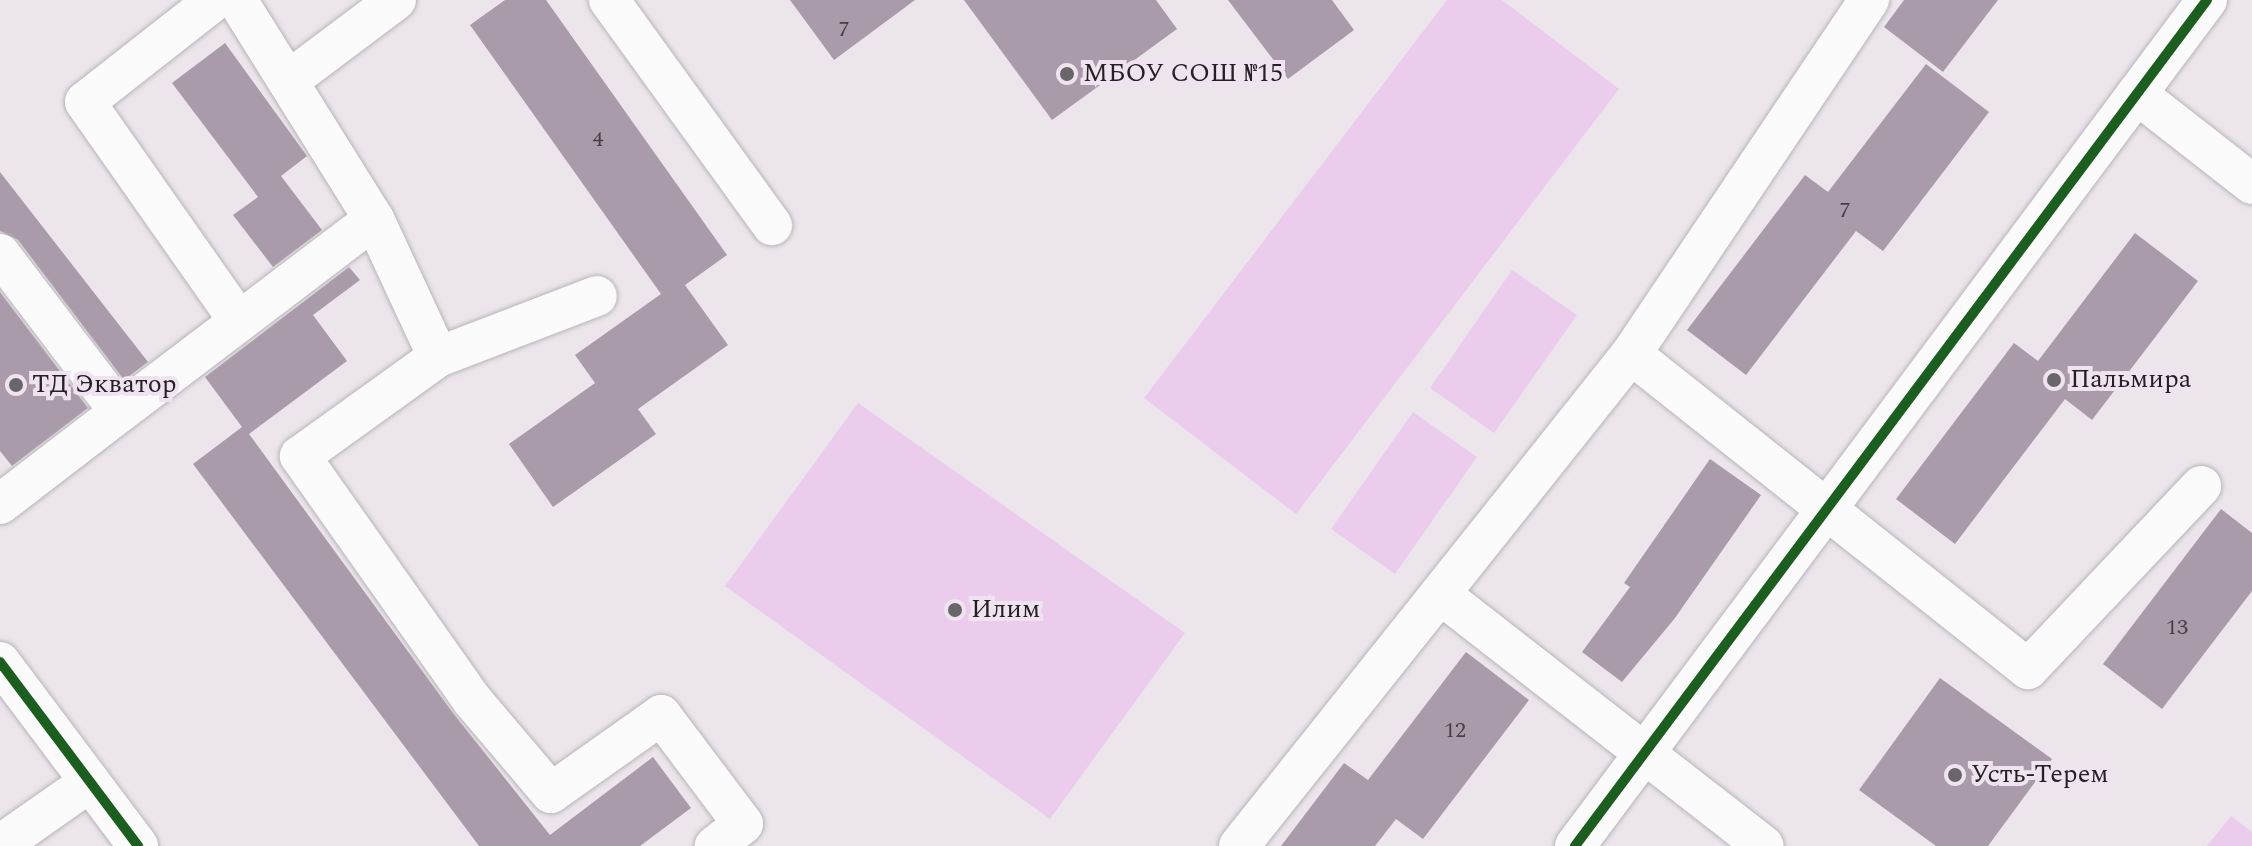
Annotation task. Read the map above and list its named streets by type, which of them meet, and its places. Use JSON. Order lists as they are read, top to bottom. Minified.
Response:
{"places":["МБОУ СОШ №15","Пальмира","ТД Экватор","Илим","Усть-Терем"],"house_numbers":["7","4","7","13","12"]}
